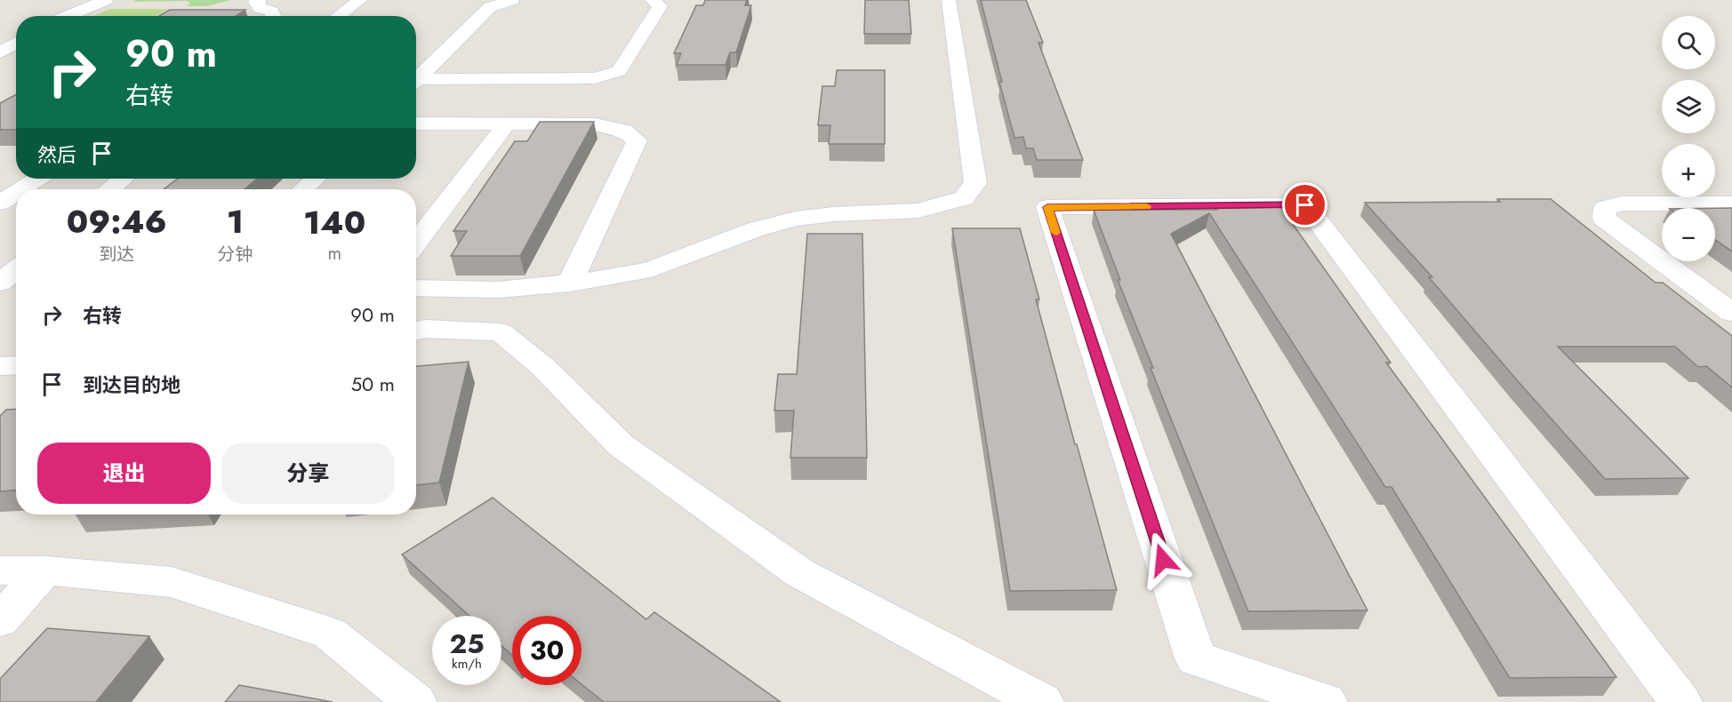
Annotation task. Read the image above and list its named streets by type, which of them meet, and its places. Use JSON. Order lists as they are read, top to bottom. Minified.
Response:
{"page":{"map_buttons":["+","−"],"turn":["90 m","右转"],"then":"然后","eta":["09:46","到达","1","分钟","140","m"],"list":[{"name":"右转","value":"90 m"},{"name":"到达目的地","value":"50 m"}],"buttons":["退出","分享"],"speed":"25 km/h","limit":"30"}}
